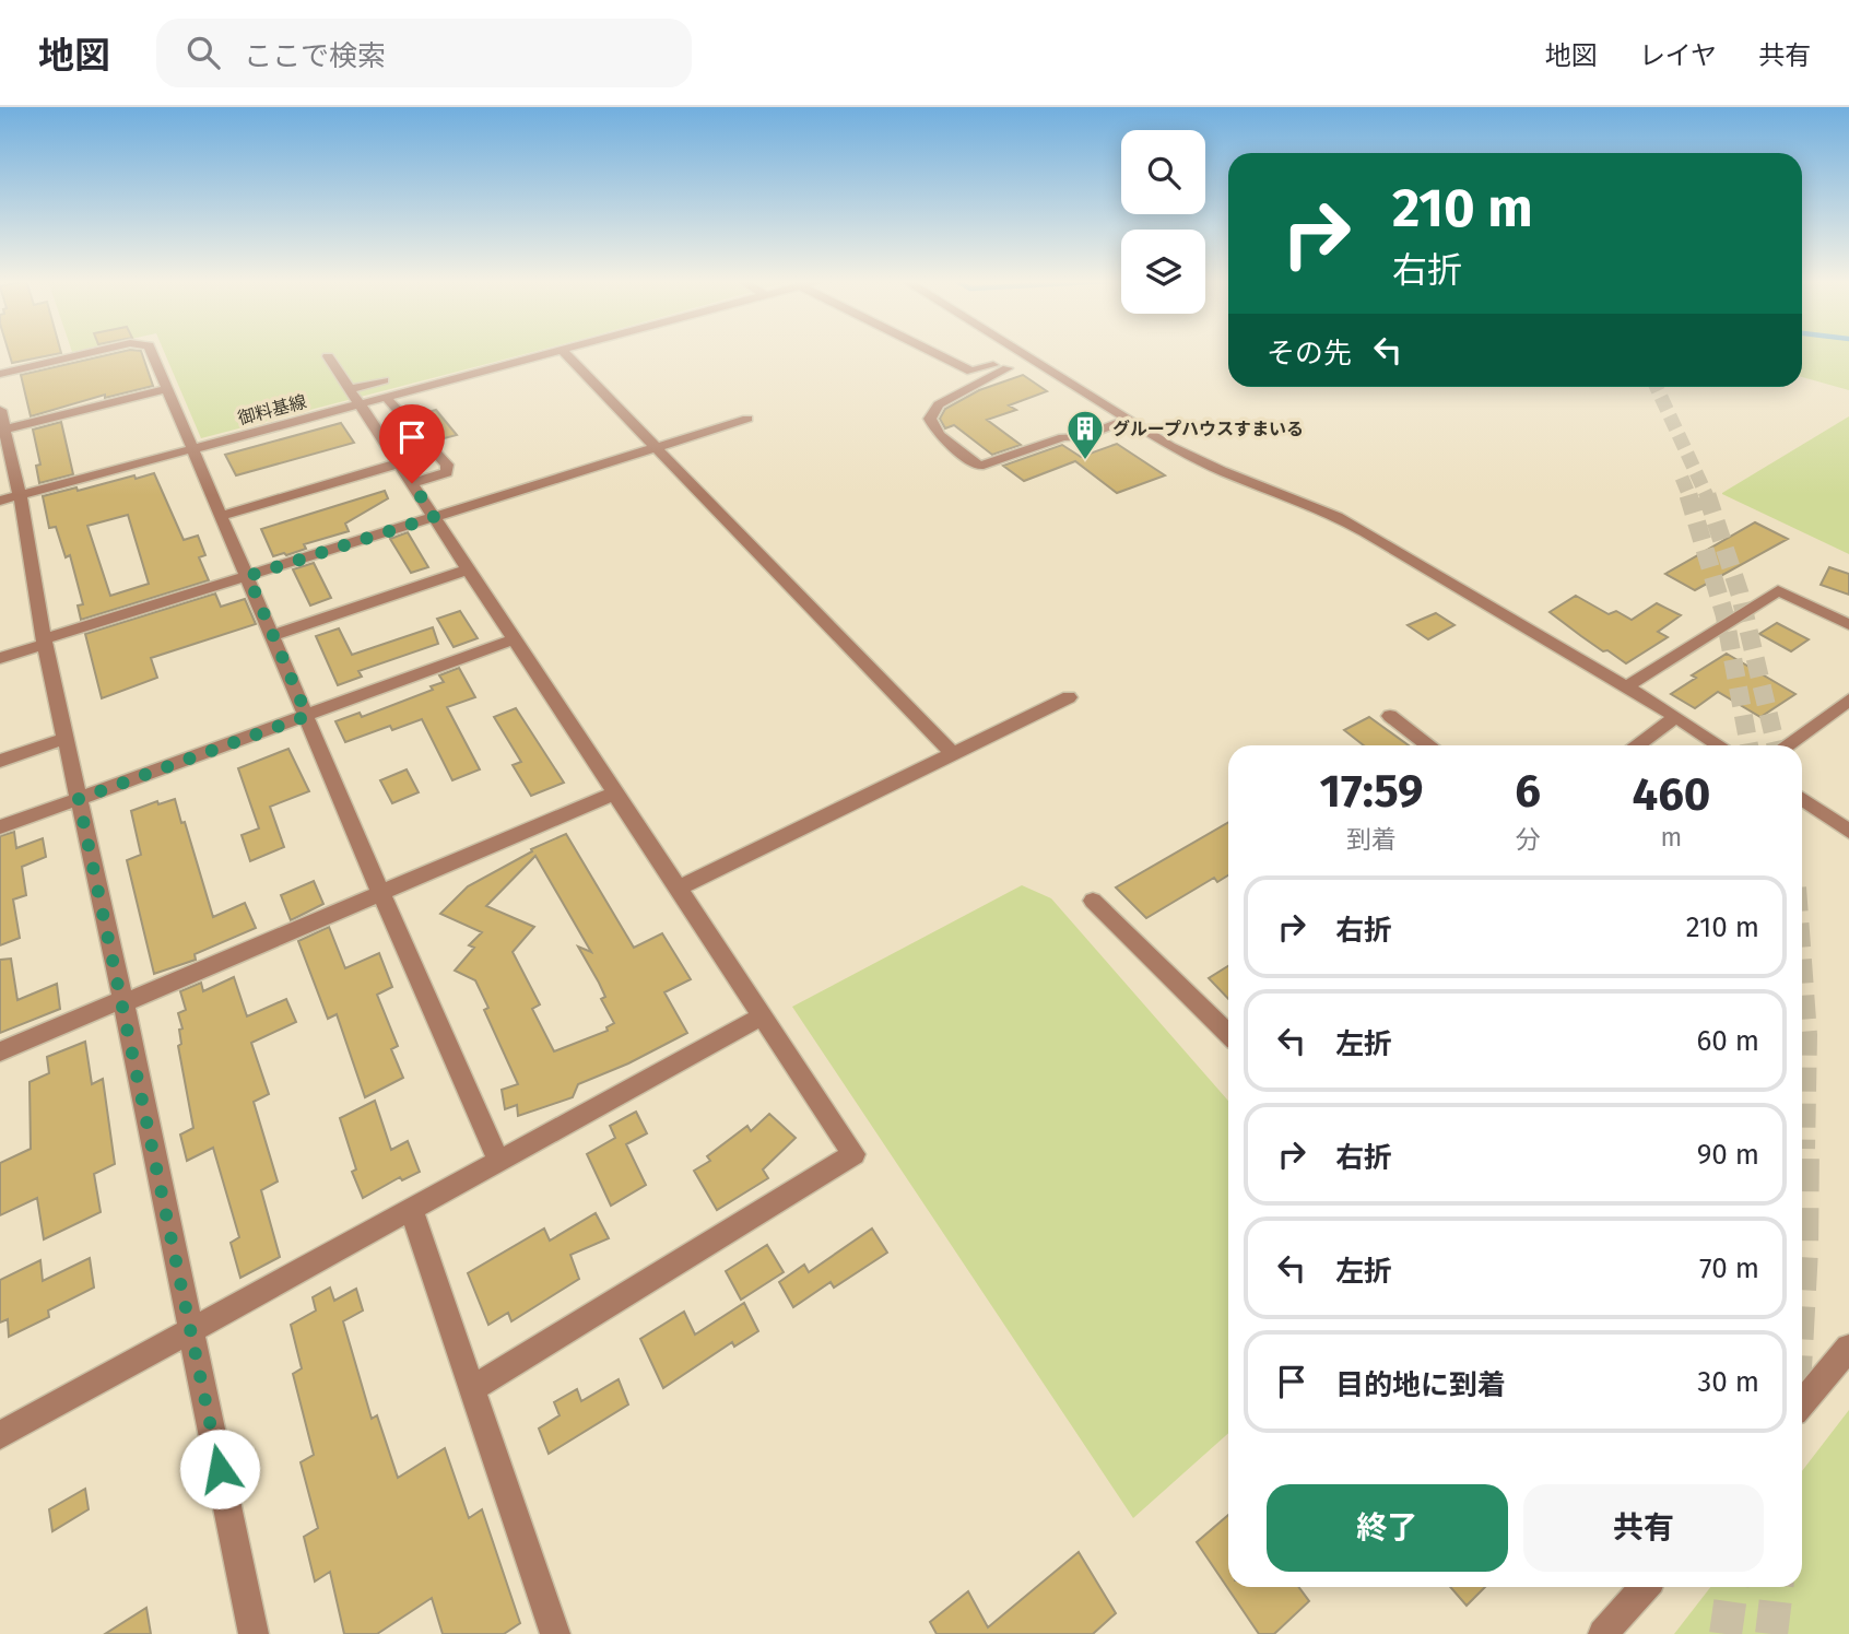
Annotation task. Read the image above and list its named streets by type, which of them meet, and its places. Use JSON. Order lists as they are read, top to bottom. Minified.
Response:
{"streets":{"street":["御料基線"]},"places":{"building":["グループハウスすまいる"]},"page":{"header":"地図","search":"ここで検索","nav":["地図","レイヤ","共有"],"turn":["210 m","右折"],"then":"その先","eta":["17:59","到着","6","分","460","m"],"list":[{"name":"右折","value":"210 m"},{"name":"左折","value":"60 m"},{"name":"右折","value":"90 m"},{"name":"左折","value":"70 m"},{"name":"目的地に到着","value":"30 m"}],"buttons":["終了","共有"]}}
